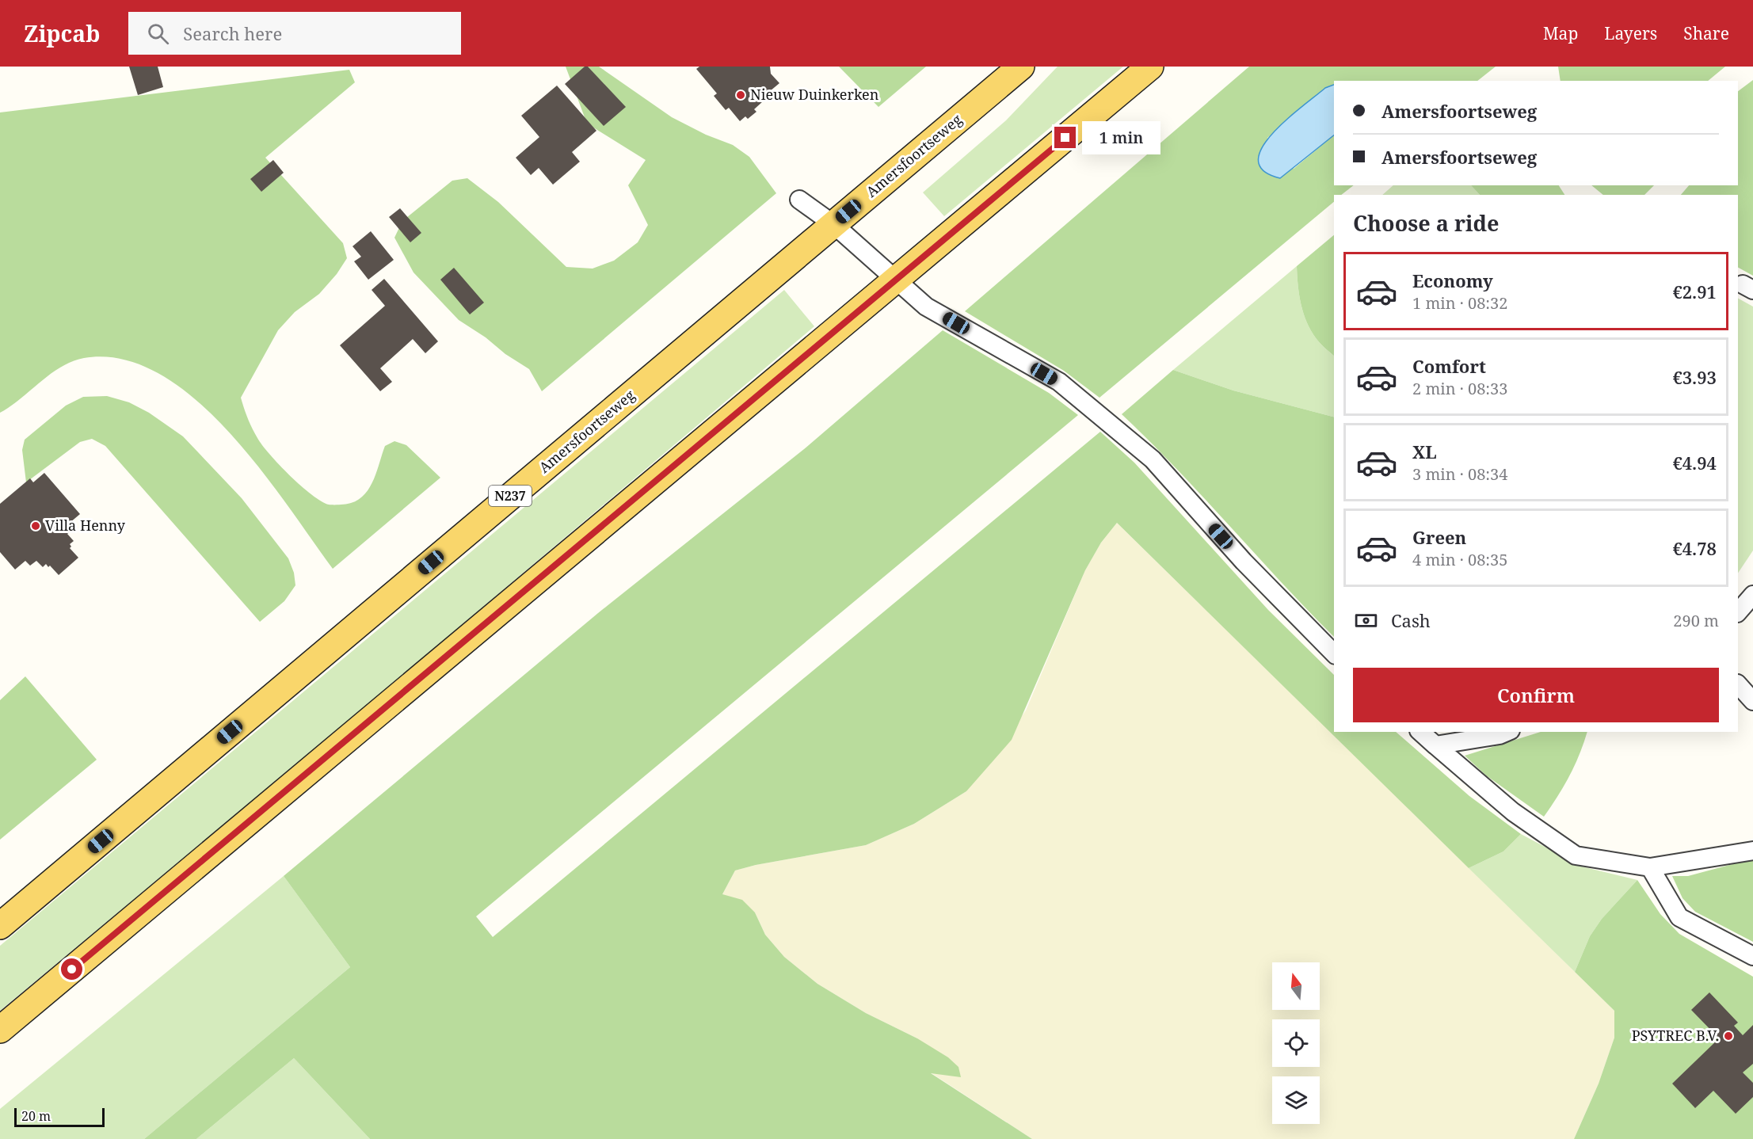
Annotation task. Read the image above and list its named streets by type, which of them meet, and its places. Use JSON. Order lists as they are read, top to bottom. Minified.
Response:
{"streets":{"main road":["Amersfoortseweg","N237"]},"places":["Nieuw Duinkerken","Villa Henny","PSYTREC B.V."],"scale_bar":"20 m","north":"top","page":{"header":"Zipcab","search":"Search here","nav":["Map","Layers","Share"],"banner":["Amersfoortseweg","Amersfoortseweg"],"bubble":"1 min","heading":"Choose a ride","list":[{"name":"Economy","note":"1 min · 08:32","value":"€2.91"},{"name":"Comfort","note":"2 min · 08:33","value":"€3.93"},{"name":"XL","note":"3 min · 08:34","value":"€4.94"},{"name":"Green","note":"4 min · 08:35","value":"€4.78"}],"pay":["Cash","290 m"],"buttons":"Confirm","scale":"20 m"}}
